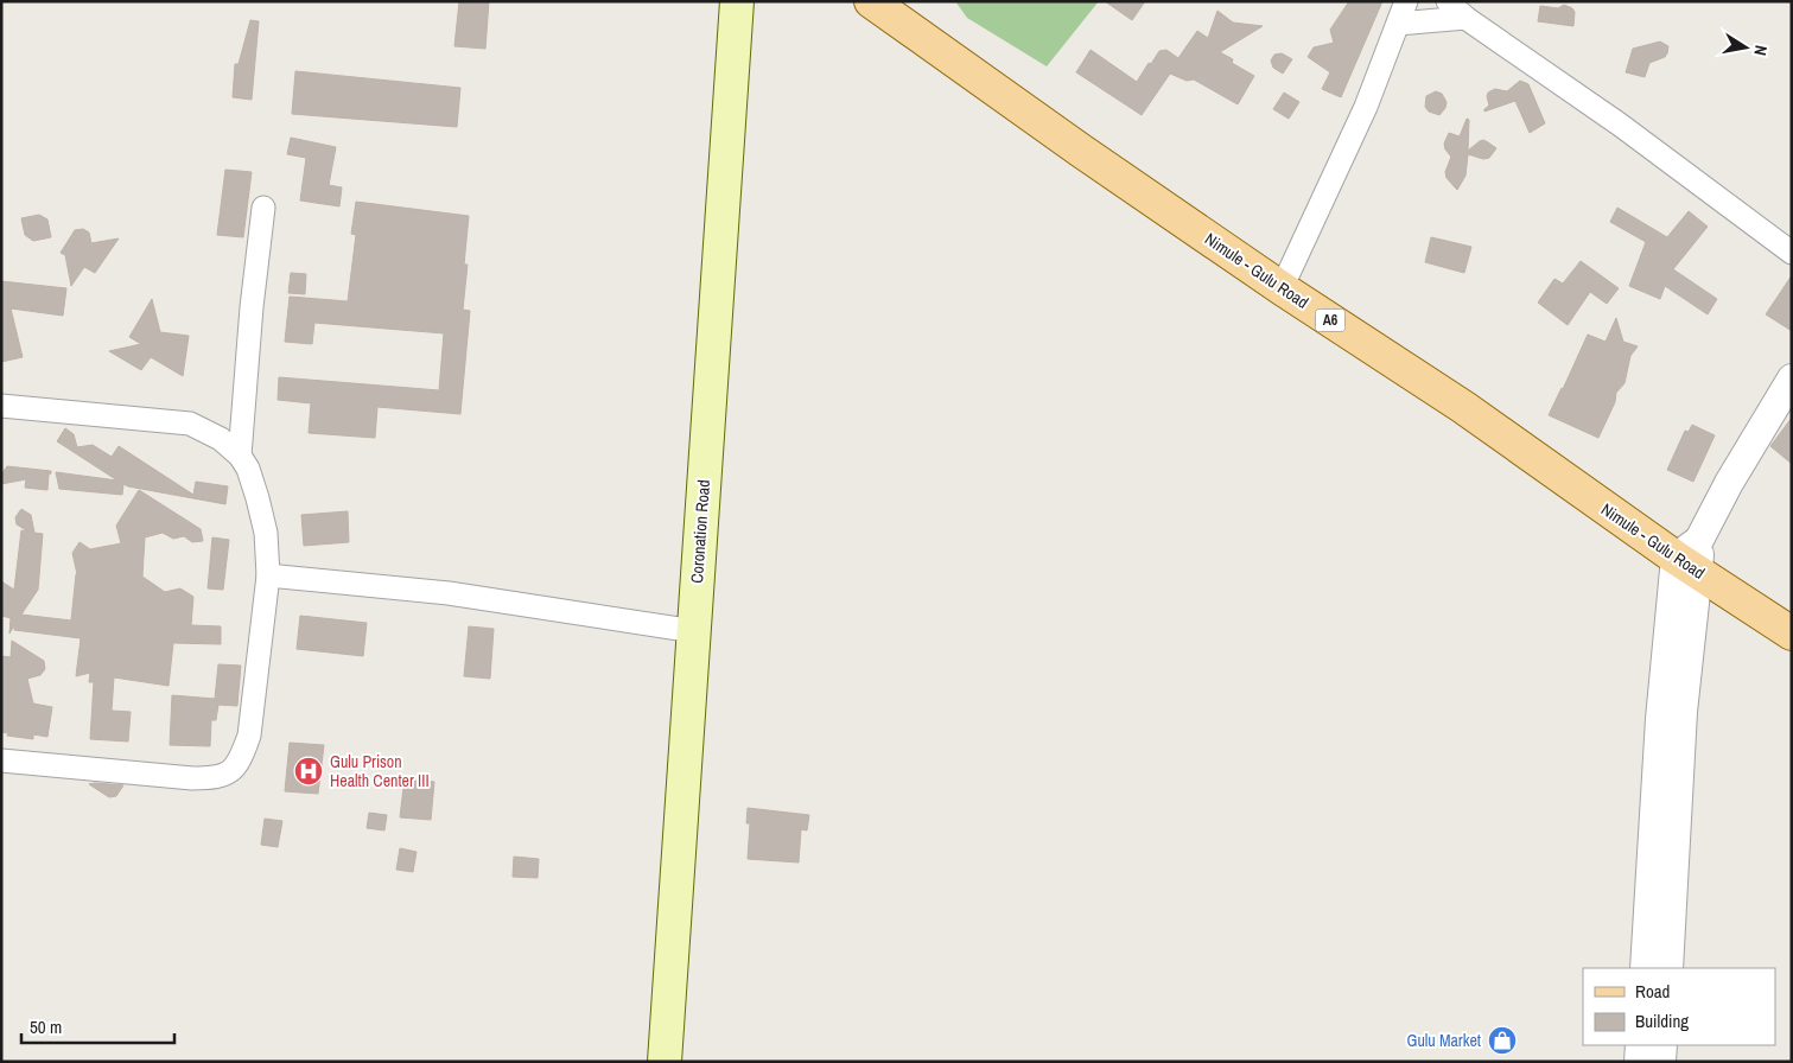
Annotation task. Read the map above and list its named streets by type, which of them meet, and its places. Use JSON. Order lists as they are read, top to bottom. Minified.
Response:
{"streets":{"main road":["Nimule - Gulu Road","A6","Coronation Road"]},"places":{"hospital":["Gulu Prison Health Center III"],"shop":["Gulu Market"]},"legend":["Road","Building"],"scale_bar":"50 m","north":"right"}
